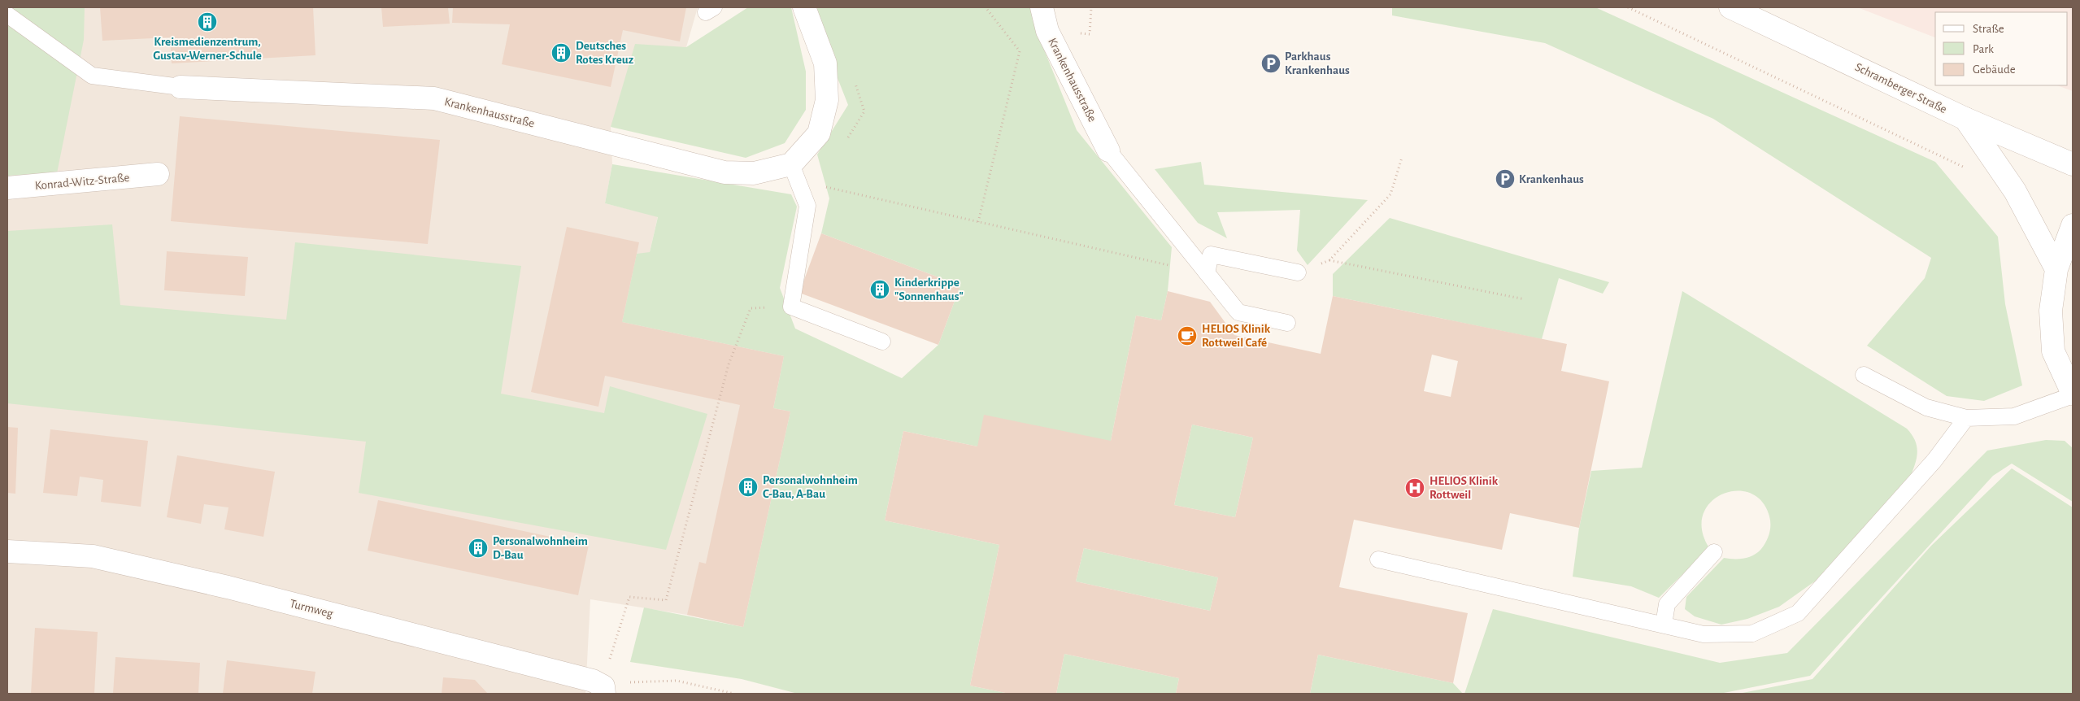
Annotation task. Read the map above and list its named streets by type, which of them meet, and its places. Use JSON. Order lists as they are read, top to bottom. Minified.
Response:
{"streets":{"street":["Krankenhausstraße","Schramberger Straße","Konrad-Witz-Straße","Turmweg"]},"places":{"building":["Kreismedienzentrum, Gustav-Werner-Schule","Deutsches Rotes Kreuz","Kinderkrippe \"Sonnenhaus\"","Personalwohnheim C-Bau, A-Bau","Personalwohnheim D-Bau"],"parking":["Parkhaus Krankenhaus","Krankenhaus"],"cafe":["HELIOS Klinik Rottweil Café"],"hospital":["HELIOS Klinik Rottweil"]},"legend":["Straße","Park","Gebäude"]}
